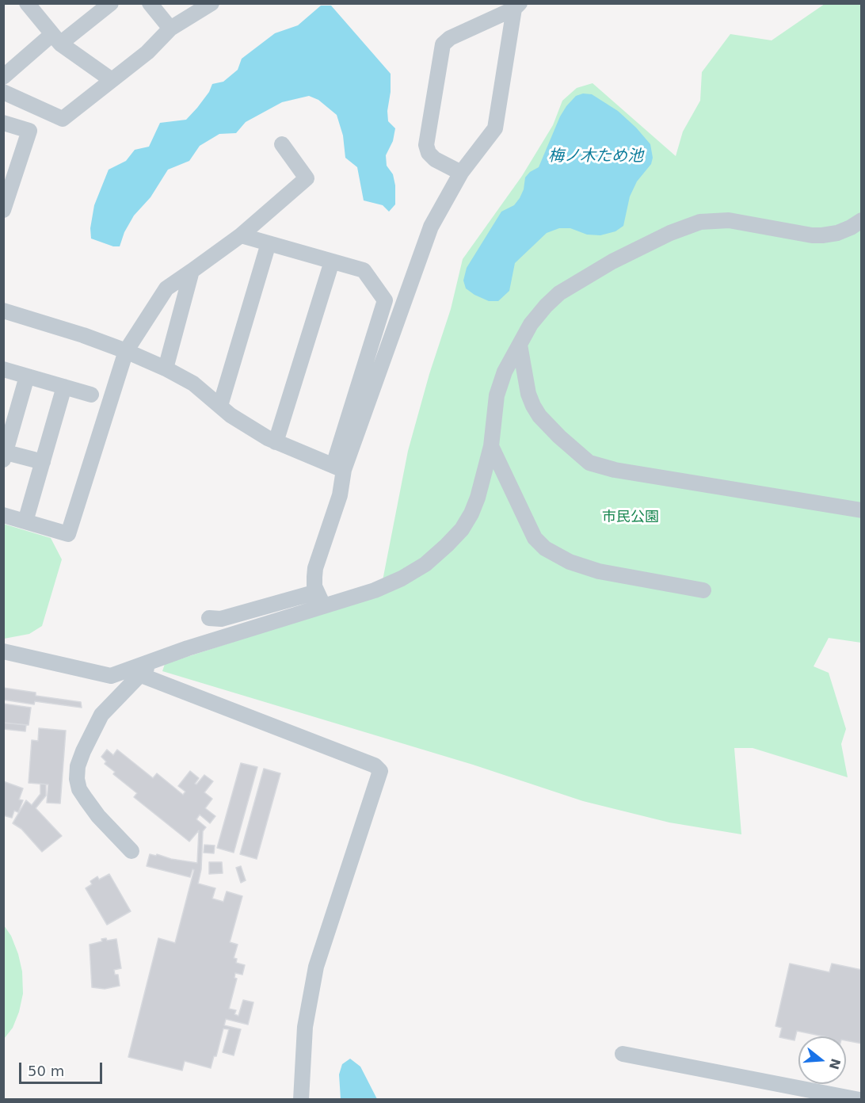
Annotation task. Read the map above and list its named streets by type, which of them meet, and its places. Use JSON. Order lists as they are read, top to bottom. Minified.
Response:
{"water":["梅ノ木ため池"],"parks":["市民公園"],"scale_bar":"50 m","north":"right"}
